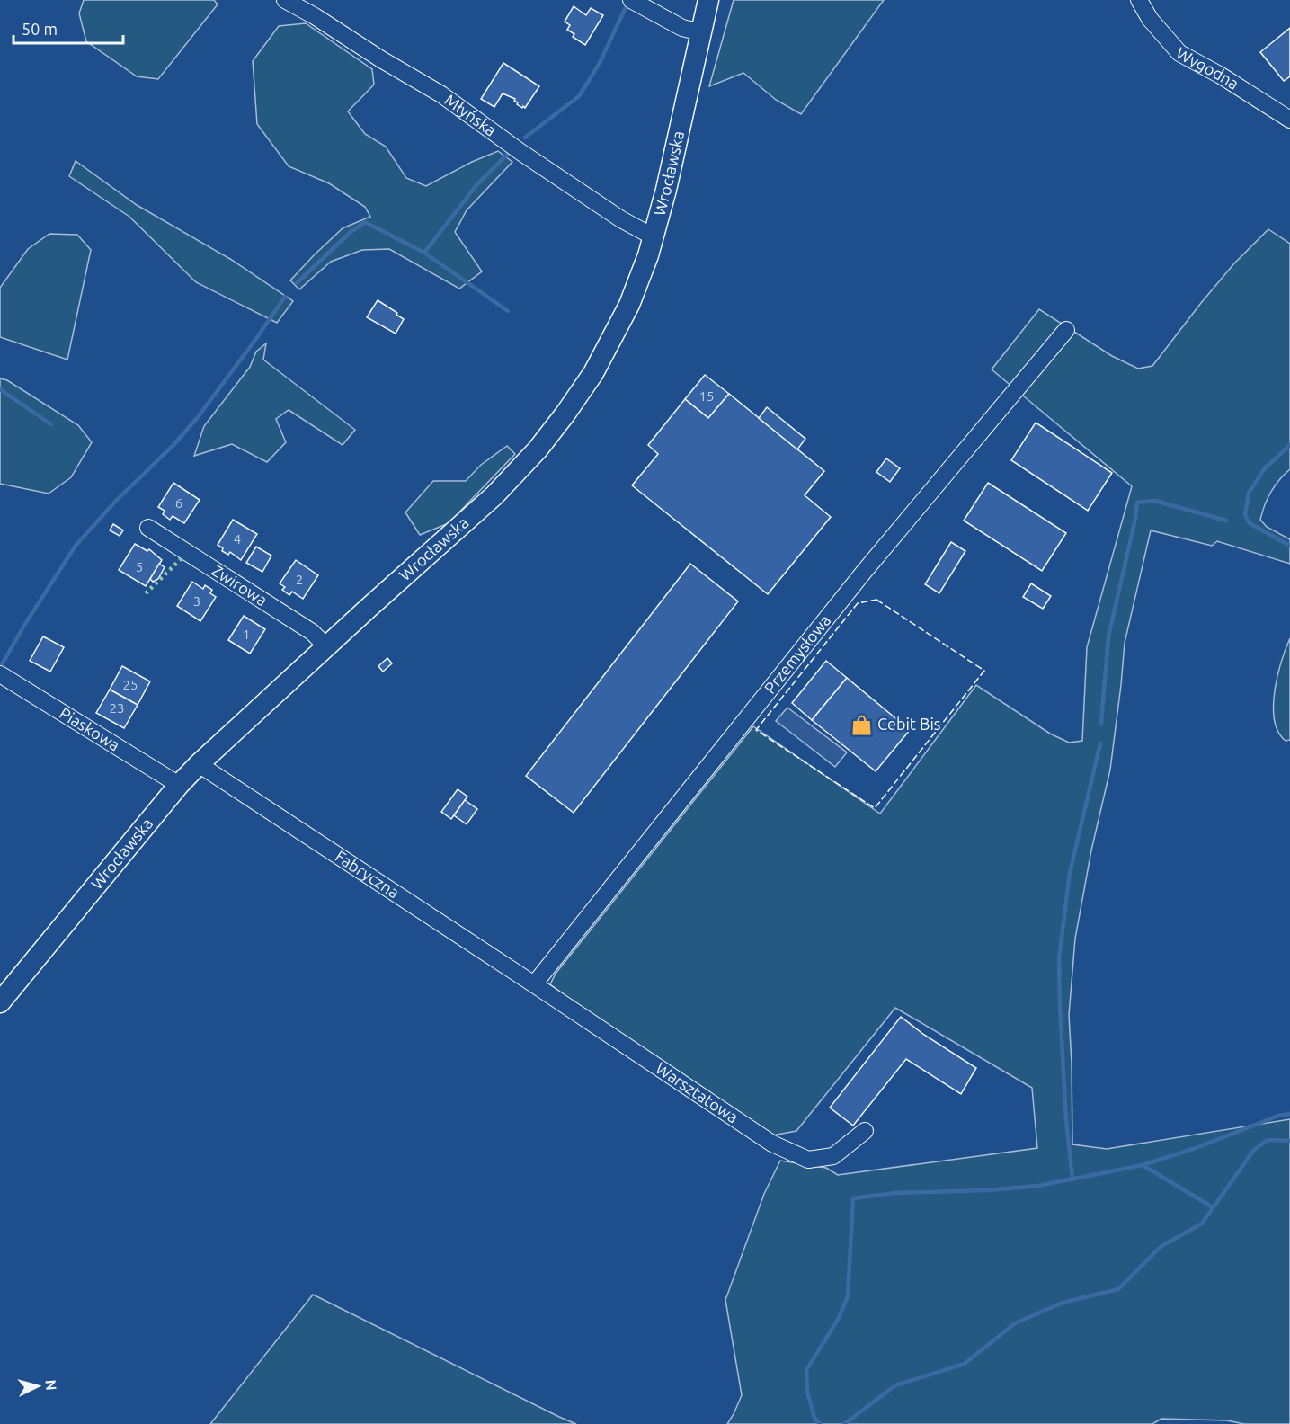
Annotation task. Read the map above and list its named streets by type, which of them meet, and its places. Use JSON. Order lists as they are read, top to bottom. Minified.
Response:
{"streets":{"main road":["Wrocławska"],"street":["Wygodna","Młyńska","Żwirowa","Przemysłowa","Piaskowa","Fabryczna","Warsztatowa"]},"crossings":[["Młyńska","Wrocławska"],["Wrocławska","Żwirowa"],["Wrocławska","Piaskowa"],["Wrocławska","Fabryczna"],["Przemysłowa","Fabryczna"],["Przemysłowa","Warsztatowa"],["Fabryczna","Warsztatowa"]],"places":{"shop":["Cebit Bis"]},"house_numbers":["15","6","4","5","2","3","1","25","23"],"scale_bar":"50 m","north":"right"}
